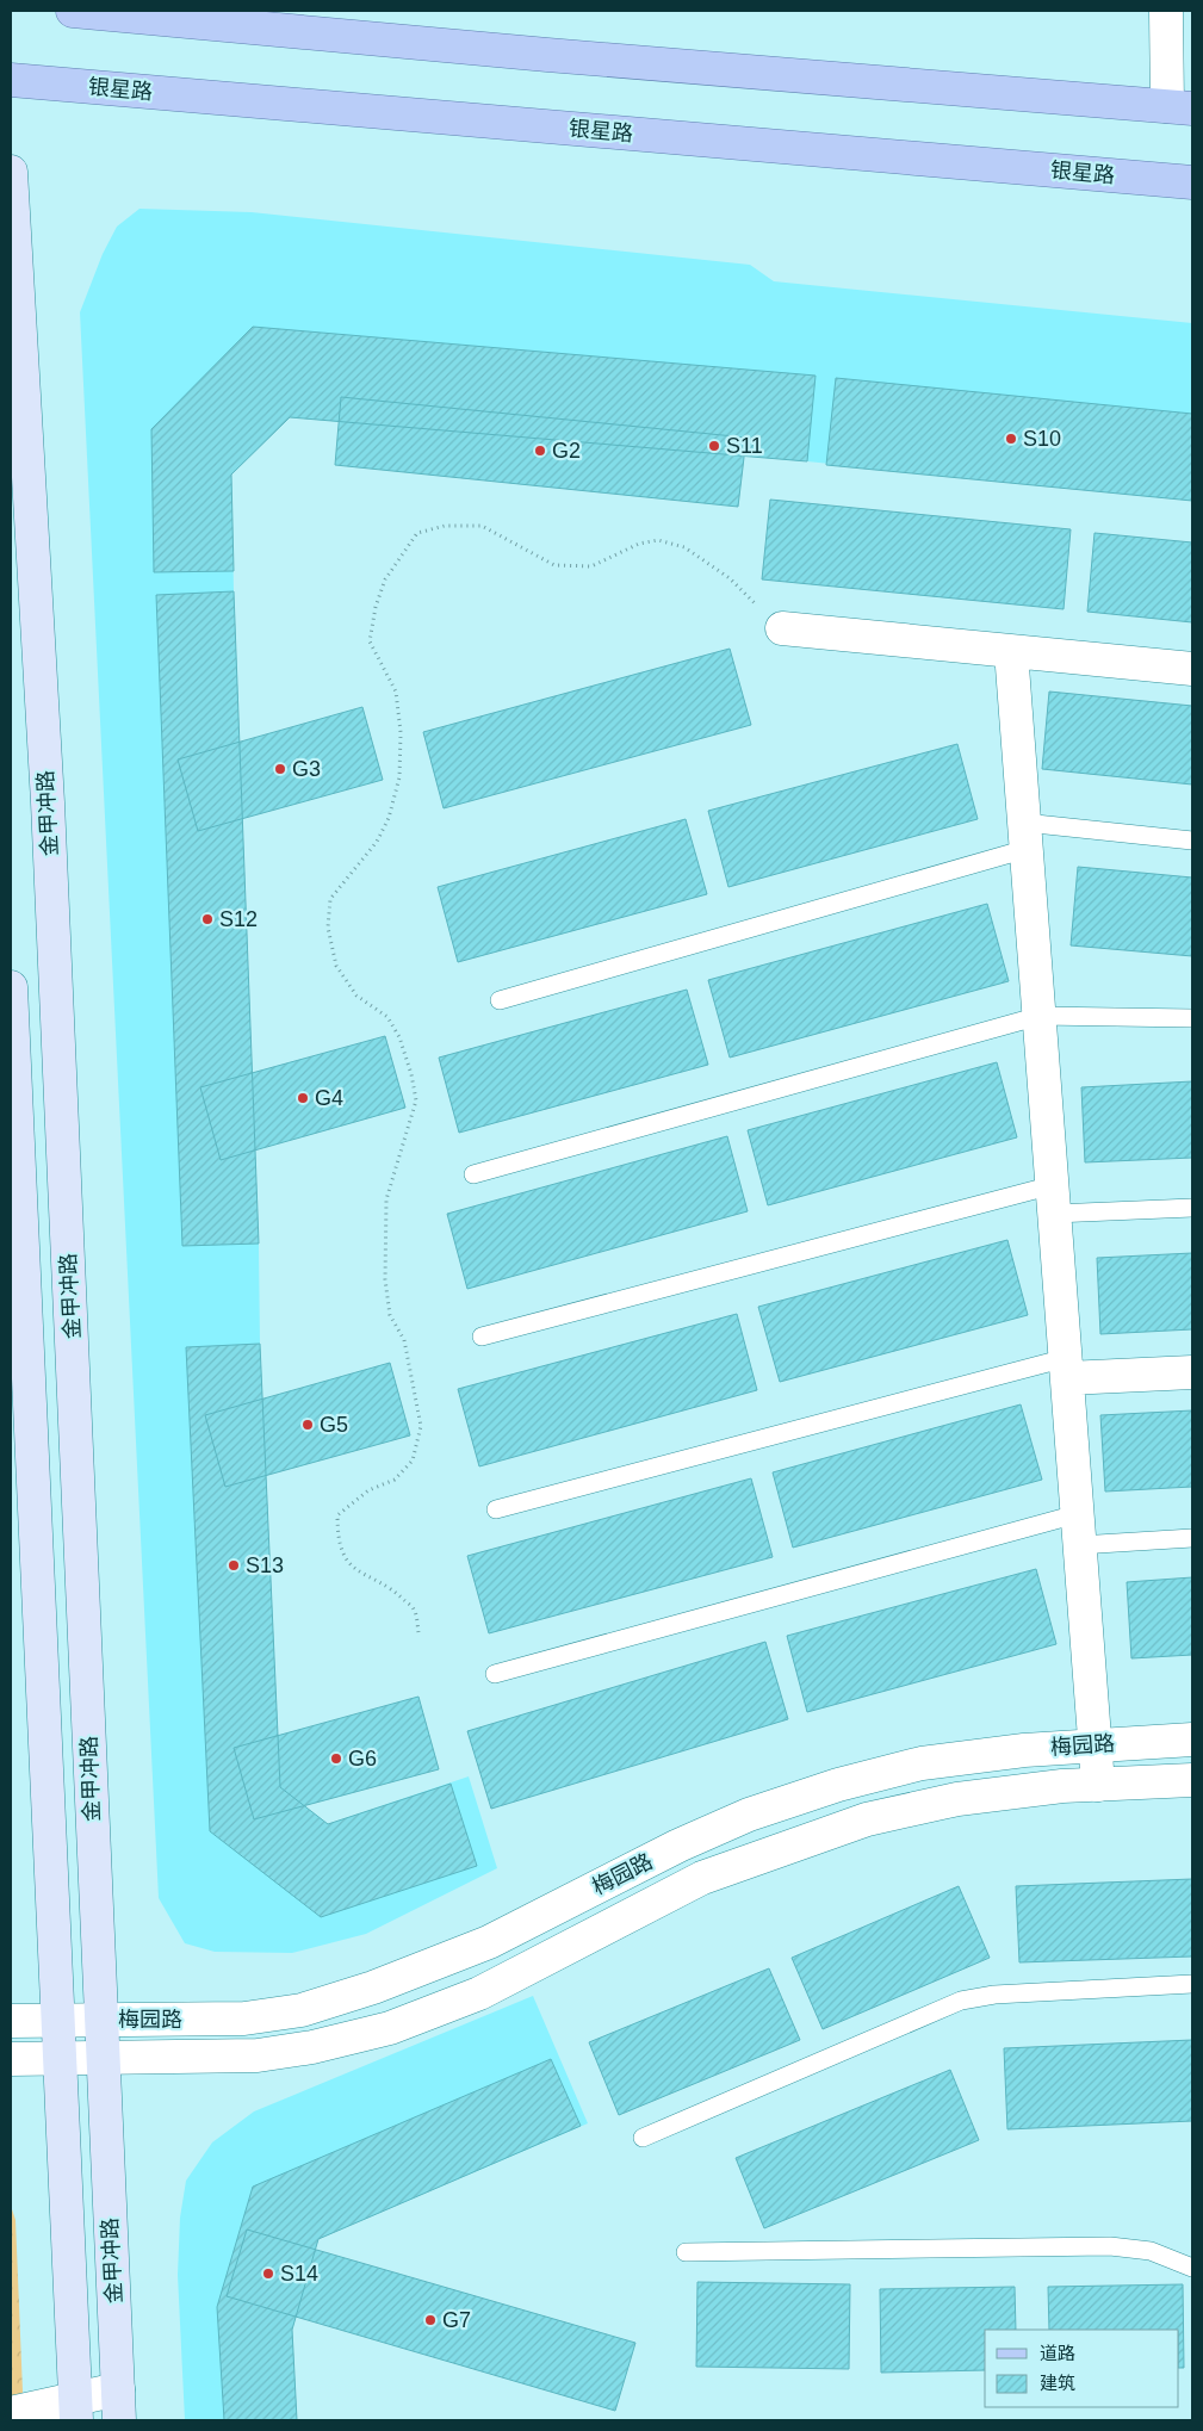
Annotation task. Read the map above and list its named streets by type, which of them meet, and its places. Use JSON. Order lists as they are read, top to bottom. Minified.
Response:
{"streets":{"main road":["银星路","金甲冲路"],"street":["梅园路"]},"crossings":[["金甲冲路","梅园路"]],"places":["S10","S11","G2","G3","S12","G4","G5","S13","G6","S14","G7"],"legend":["道路","建筑"]}
